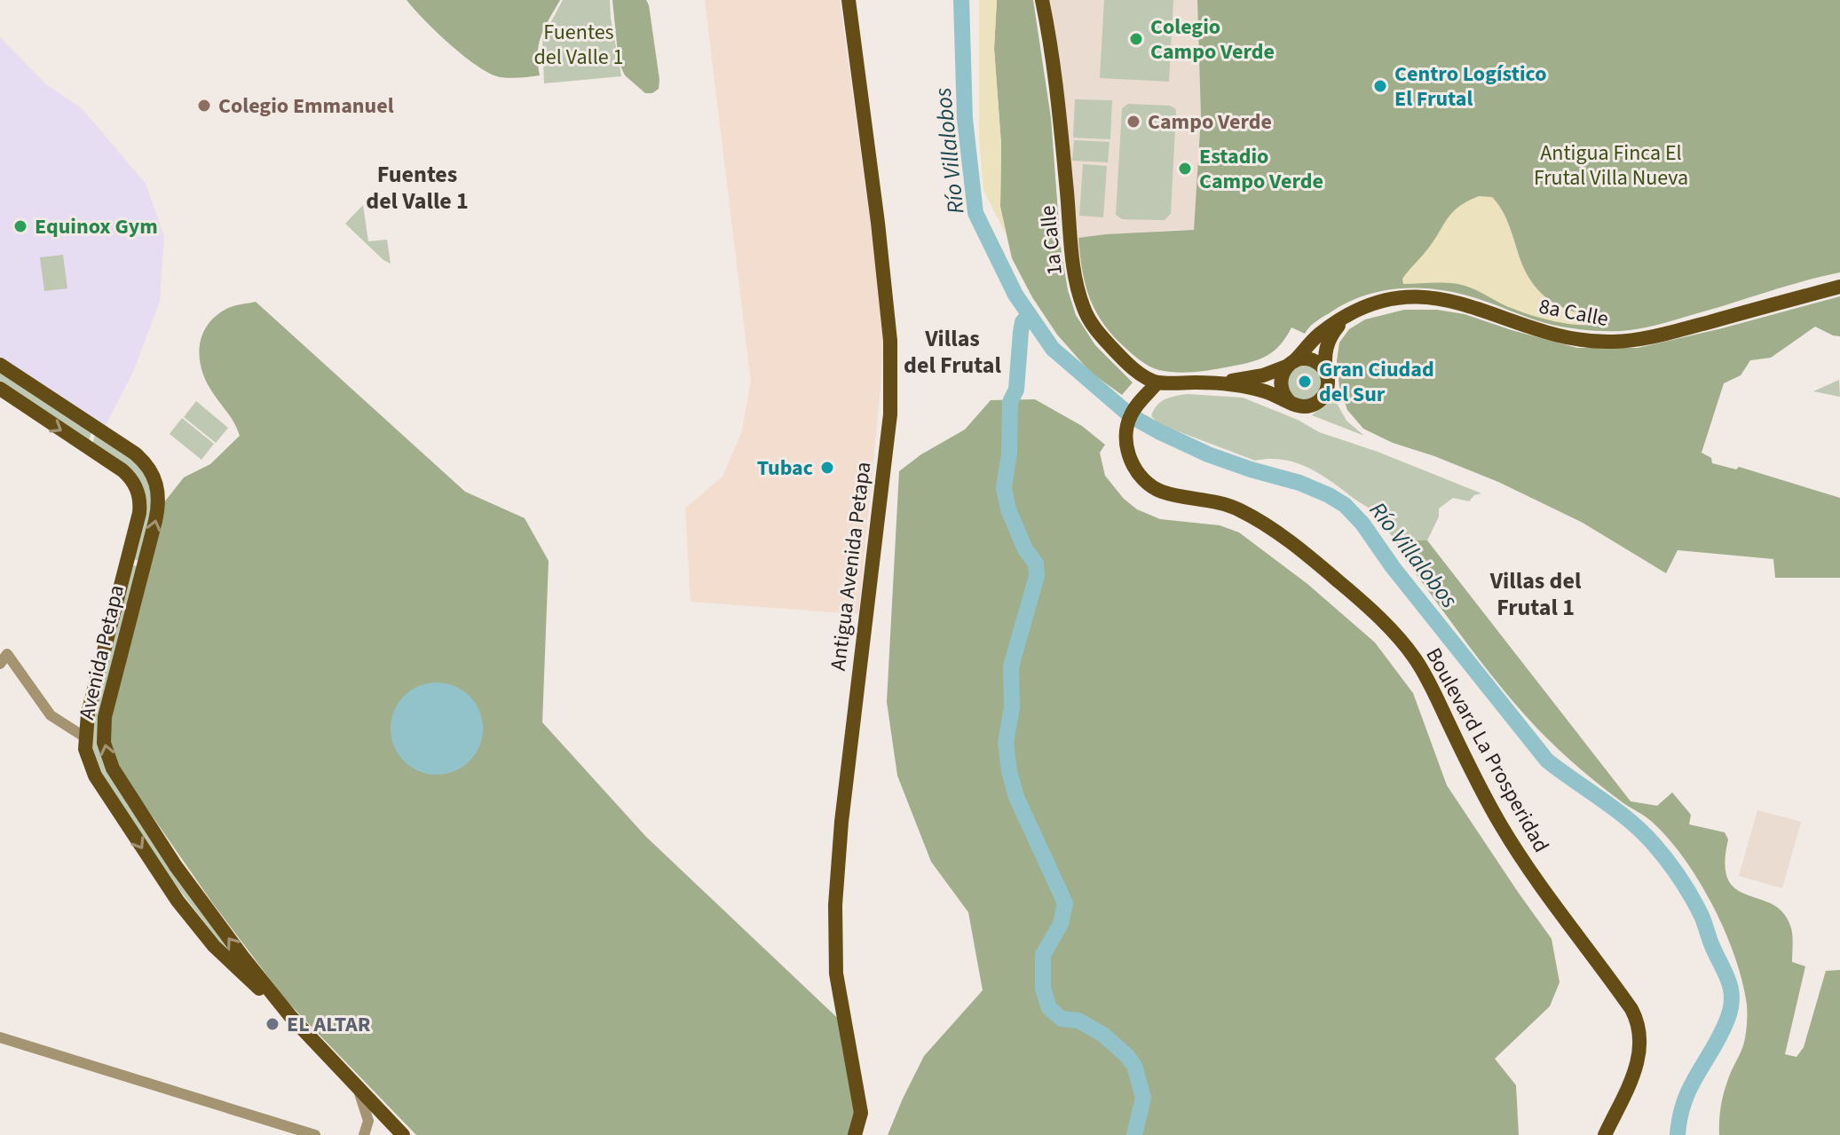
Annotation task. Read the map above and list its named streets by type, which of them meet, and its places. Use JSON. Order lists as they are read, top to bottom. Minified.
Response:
{"streets":{"main road":["1a Calle","8a Calle","Antigua Avenida Petapa","Avenida Petapa","Boulevard La Prosperidad"]},"crossings":[["1a Calle","Boulevard La Prosperidad"]],"districts":["Fuentes del Valle 1","Villas del Frutal","Villas del Frutal 1"],"water":["Río Villalobos"],"parks":["Fuentes del Valle 1","Antigua Finca El Frutal Villa Nueva"],"places":["Colegio Campo Verde","Centro Logístico El Frutal","Colegio Emmanuel","Campo Verde","Estadio Campo Verde","Equinox Gym","Gran Ciudad del Sur","Tubac","EL ALTAR"]}
